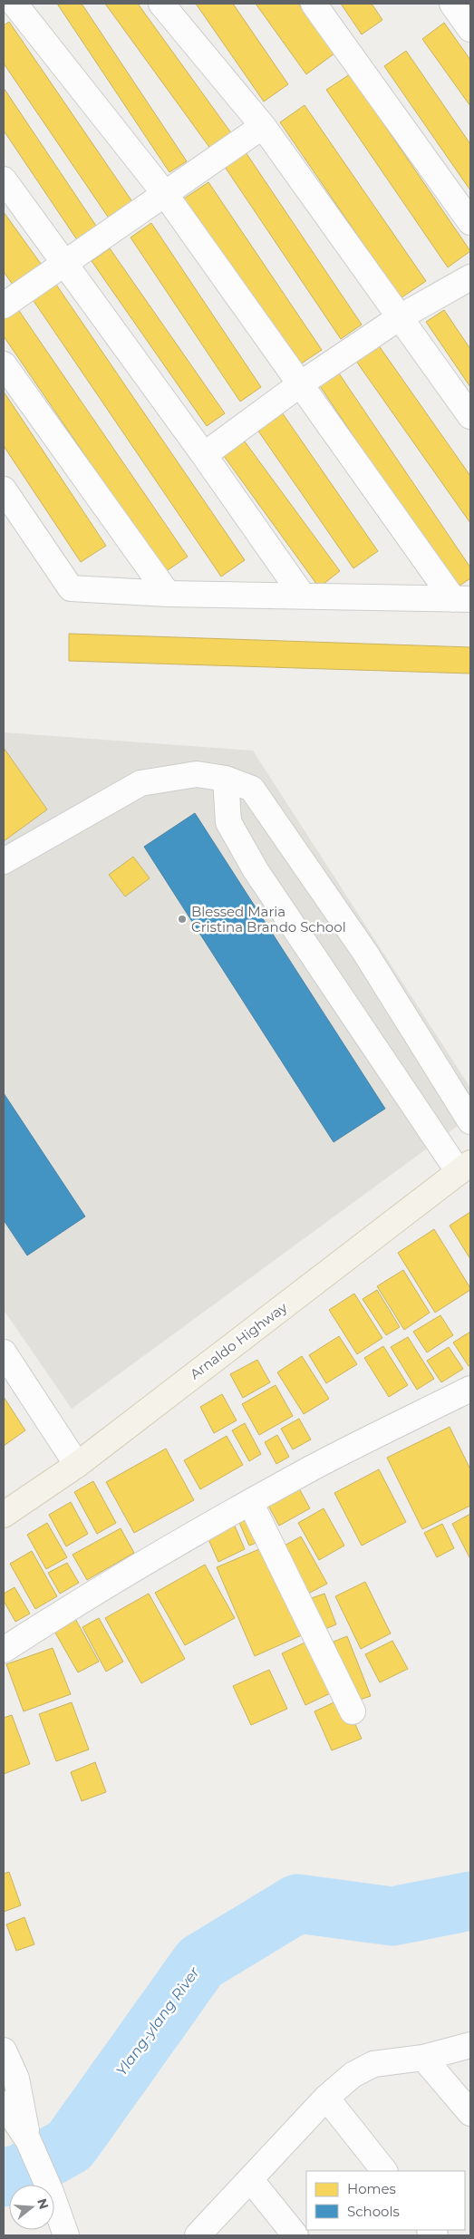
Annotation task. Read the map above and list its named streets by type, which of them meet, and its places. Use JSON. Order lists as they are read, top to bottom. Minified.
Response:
{"streets":{"main road":["Arnaldo Highway"]},"water":["Ylang-ylang River"],"places":["Blessed Maria Cristina Brando School"],"legend":["Homes","Schools"],"north":"right"}
